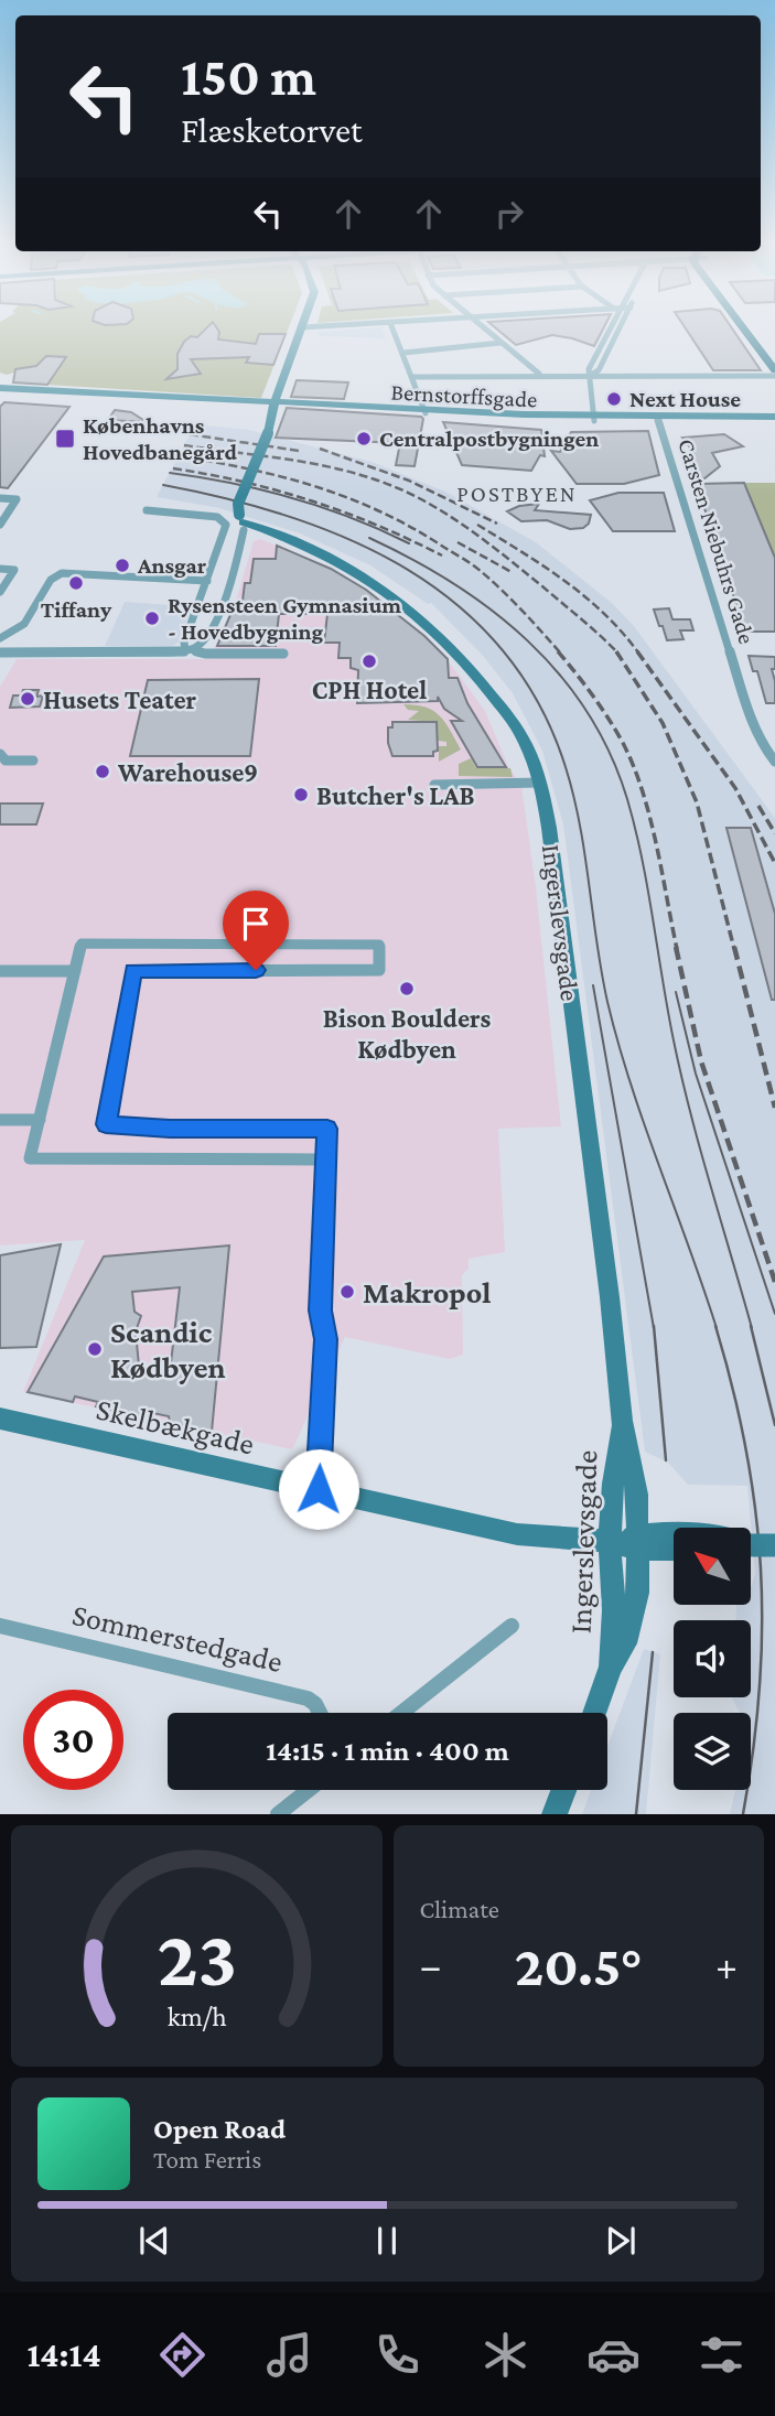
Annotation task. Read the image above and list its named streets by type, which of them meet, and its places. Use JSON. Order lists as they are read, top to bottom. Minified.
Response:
{"streets":{"street":["Bernstorffsgade","Carsten Niebuhrs Gade","Ingerslevsgade","Skelbækgade","Sommerstedgade"]},"crossings":[["Bernstorffsgade","Carsten Niebuhrs Gade"],["Ingerslevsgade","Skelbækgade"]],"districts":["POSTBYEN"],"places":{"other":["Next House","Centralpostbygningen","Ansgar","Tiffany","Rysensteen Gymnasium - Hovedbygning","CPH Hotel","Husets Teater","Warehouse9","Butcher's LAB","Bison Boulders Kødbyen","Makropol","Scandic Kødbyen"],"transit":["Københavns Hovedbanegård"]},"north":"top left","page":{"turn":["150 m","Flæsketorvet"],"limit":"30","trip":"14:15 · 1 min · 400 m","tile":"Climate","heat":["−","20.5°","+"],"song":["Open Road","Tom Ferris"],"tabs":"14:14","gauge":["23","km/h"]}}
